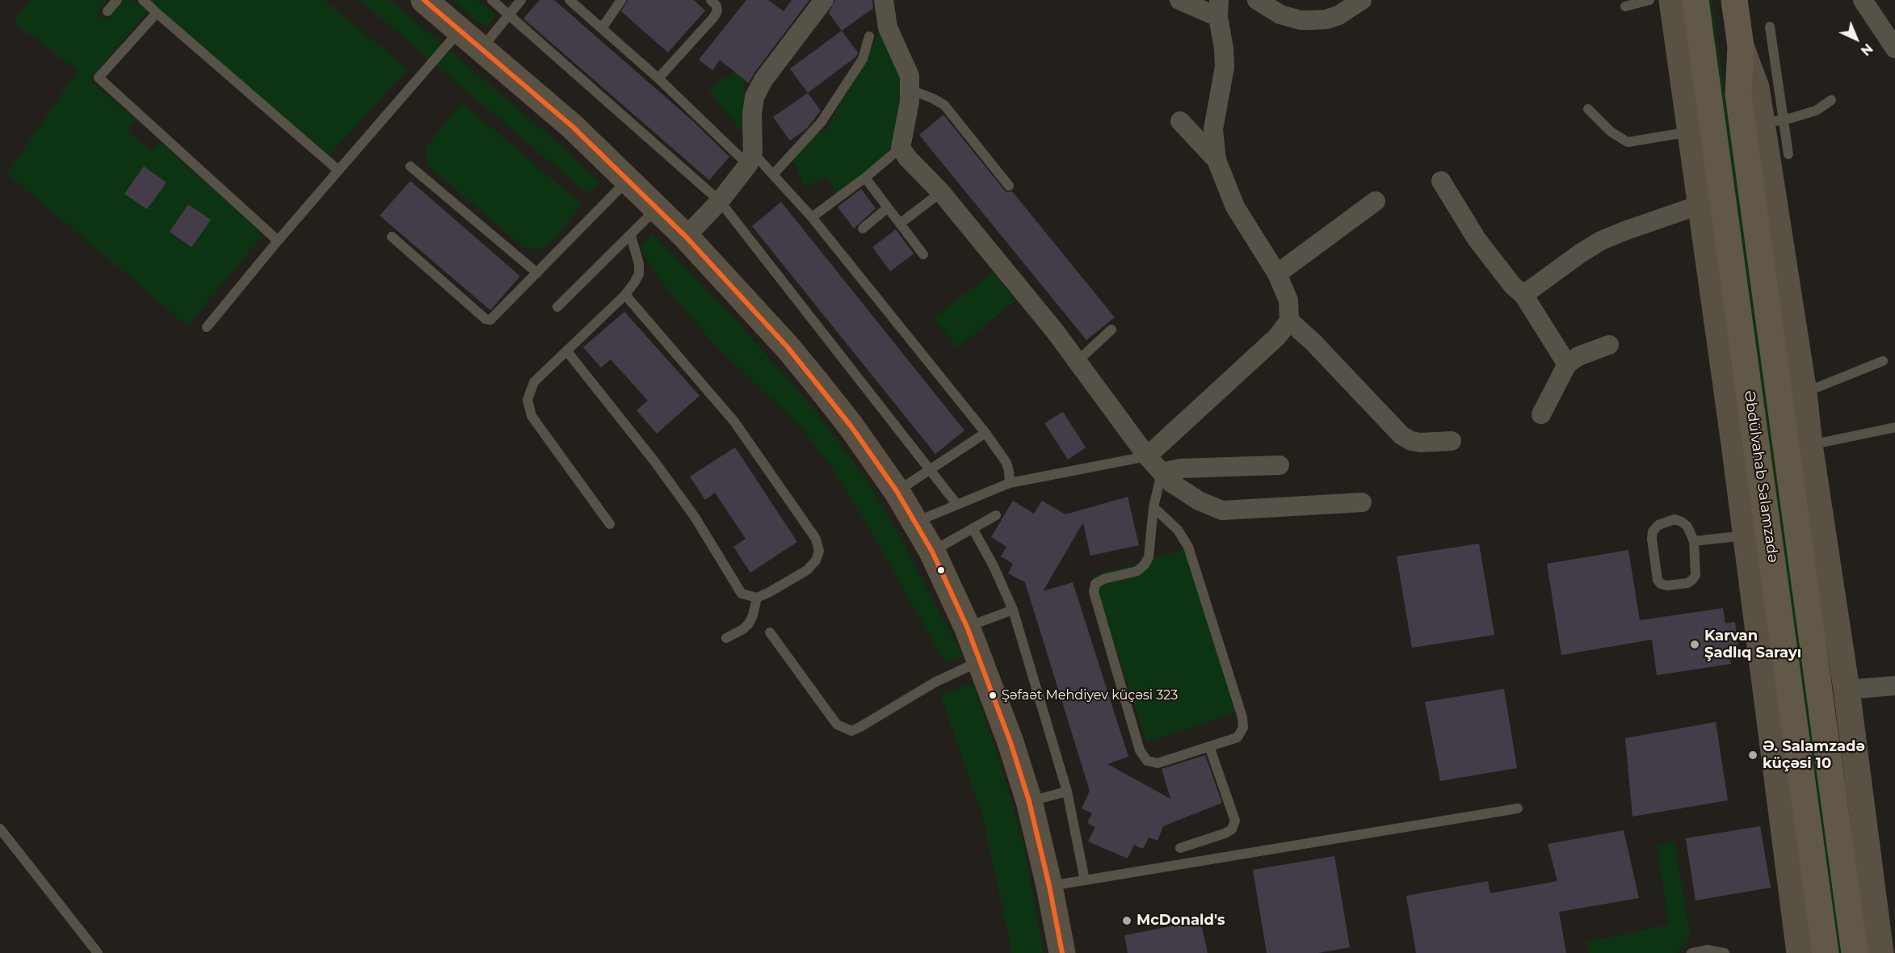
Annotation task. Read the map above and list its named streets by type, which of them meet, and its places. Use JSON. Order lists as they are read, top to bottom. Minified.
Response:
{"streets":{"main road":["Əbdülvahab Salamzadə"]},"places":["Karvan Şadlıq Sarayı","Şəfaət Mehdiyev küçəsi 323","Ə. Salamzadə küçəsi 10","McDonald's"],"north":"bottom right"}
